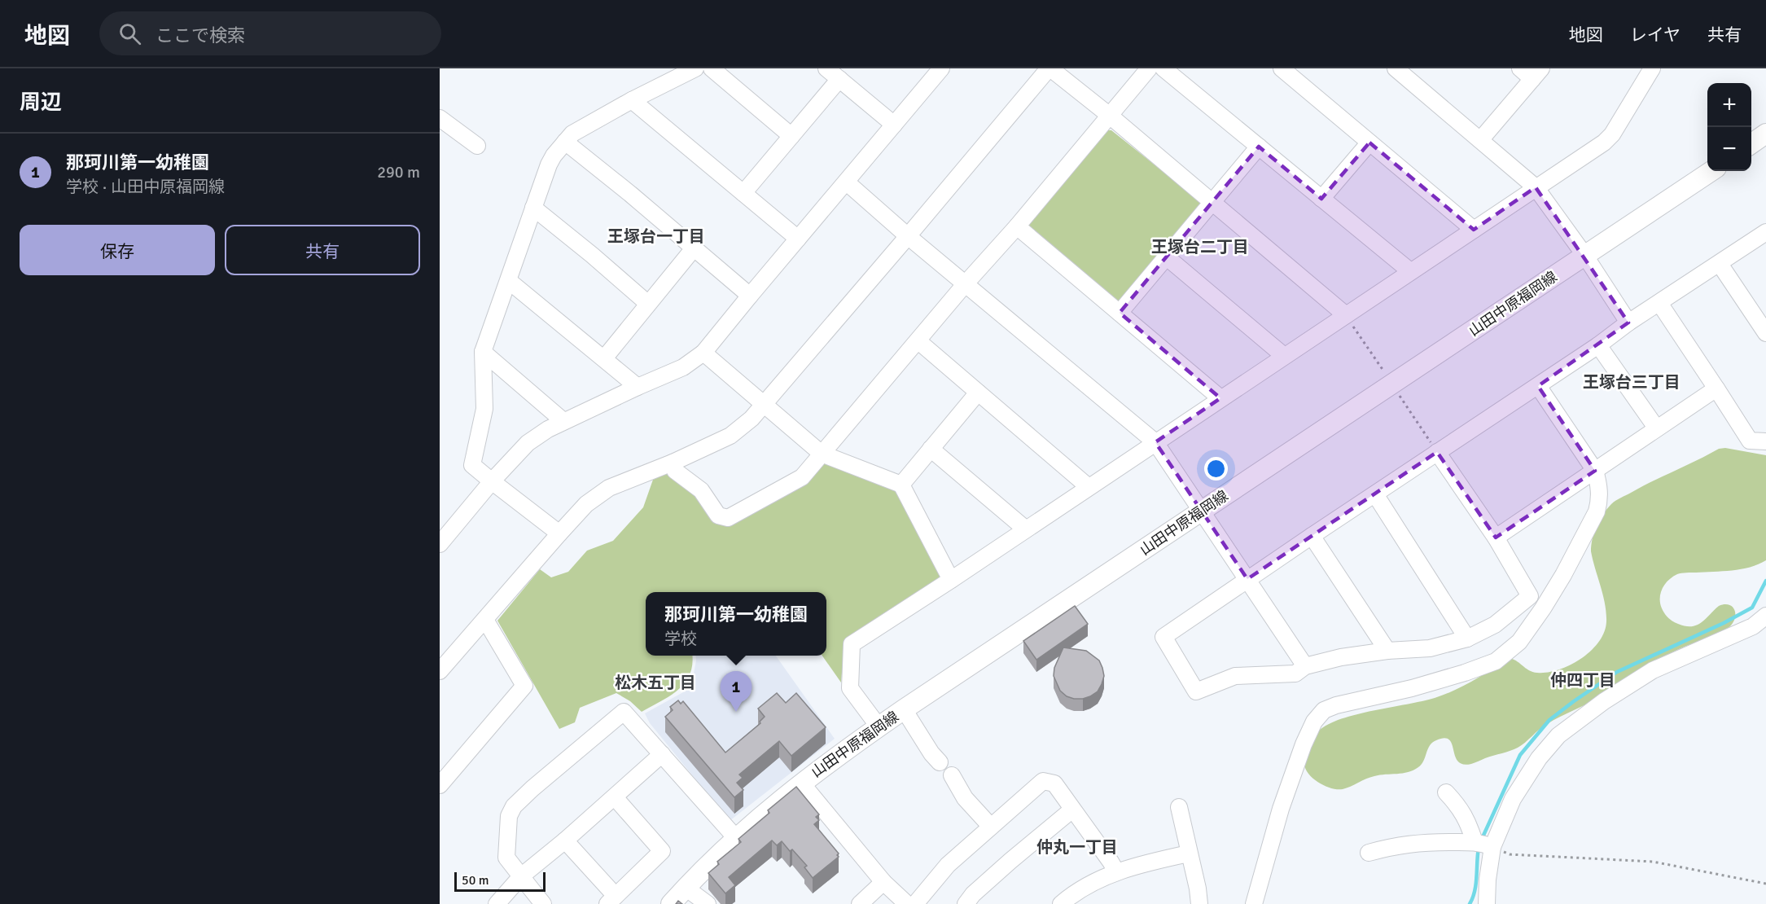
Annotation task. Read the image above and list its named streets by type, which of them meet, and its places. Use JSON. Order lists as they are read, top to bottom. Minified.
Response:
{"streets":{"main road":["山田中原福岡線"]},"districts":["王塚台一丁目","王塚台二丁目","王塚台三丁目","仲四丁目","松木五丁目","仲丸一丁目"],"scale_bar":"50 m","page":{"header":"地図","search":"ここで検索","nav":["地図","レイヤ","共有"],"heading":"周辺","map_buttons":["+","−"],"list":[{"mark":"1","name":"那珂川第一幼稚園","note":"学校 · 山田中原福岡線","value":"290 m"}],"buttons":["保存","共有"],"popup":["那珂川第一幼稚園","学校"],"pins":"1","scale":"50 m"}}
